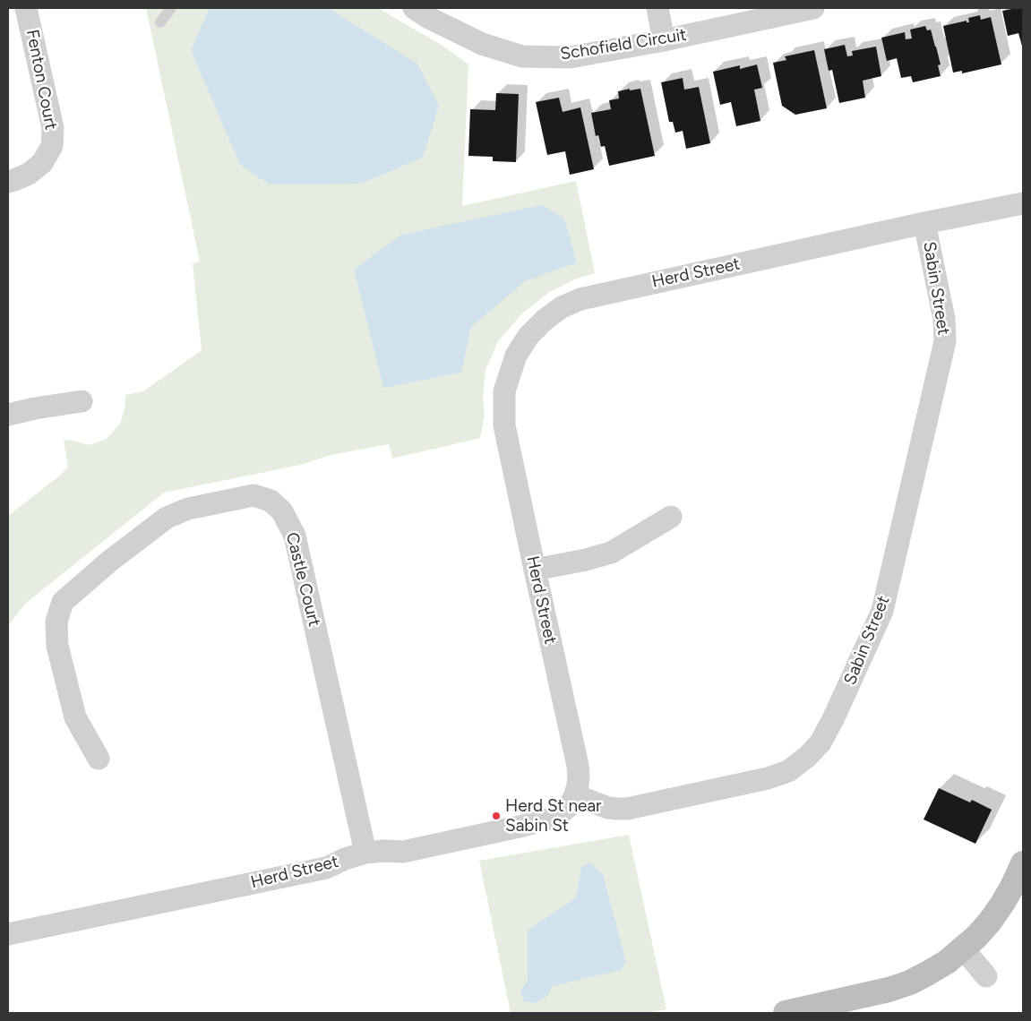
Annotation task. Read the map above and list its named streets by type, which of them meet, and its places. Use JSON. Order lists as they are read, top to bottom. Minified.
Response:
{"streets":{"street":["Schofield Circuit","Fenton Court","Herd Street","Sabin Street","Castle Court"]},"crossings":[["Herd Street","Sabin Street"],["Herd Street","Castle Court"]],"places":["Herd St near Sabin St"]}
